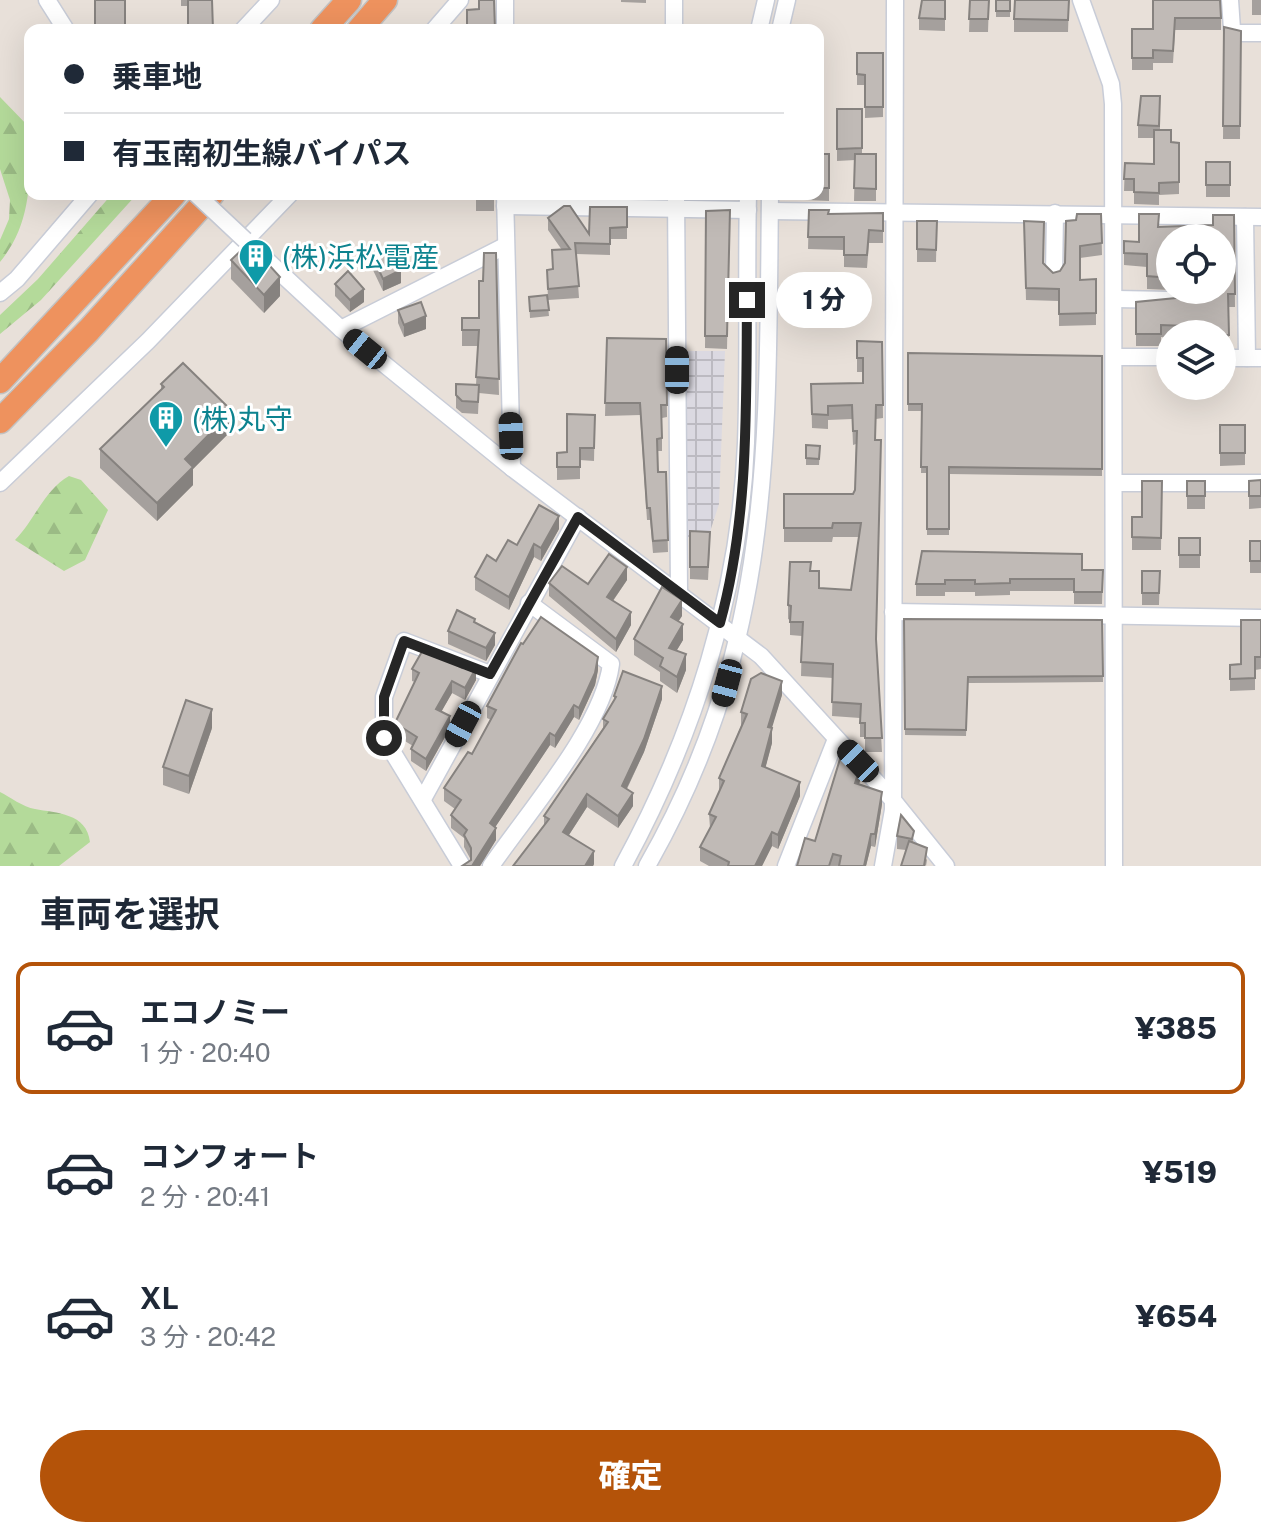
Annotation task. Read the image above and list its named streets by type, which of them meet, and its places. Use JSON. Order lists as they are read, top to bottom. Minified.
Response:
{"places":{"building":["(株)浜松電産","(株)丸守"]},"page":{"banner":["乗車地","有玉南初生線バイパス"],"bubble":"1 分","heading":"車両を選択","list":[{"name":"エコノミー","note":"1 分 · 20:40","value":"¥385"},{"name":"コンフォート","note":"2 分 · 20:41","value":"¥519"},{"name":"XL","note":"3 分 · 20:42","value":"¥654"}],"buttons":"確定"}}
